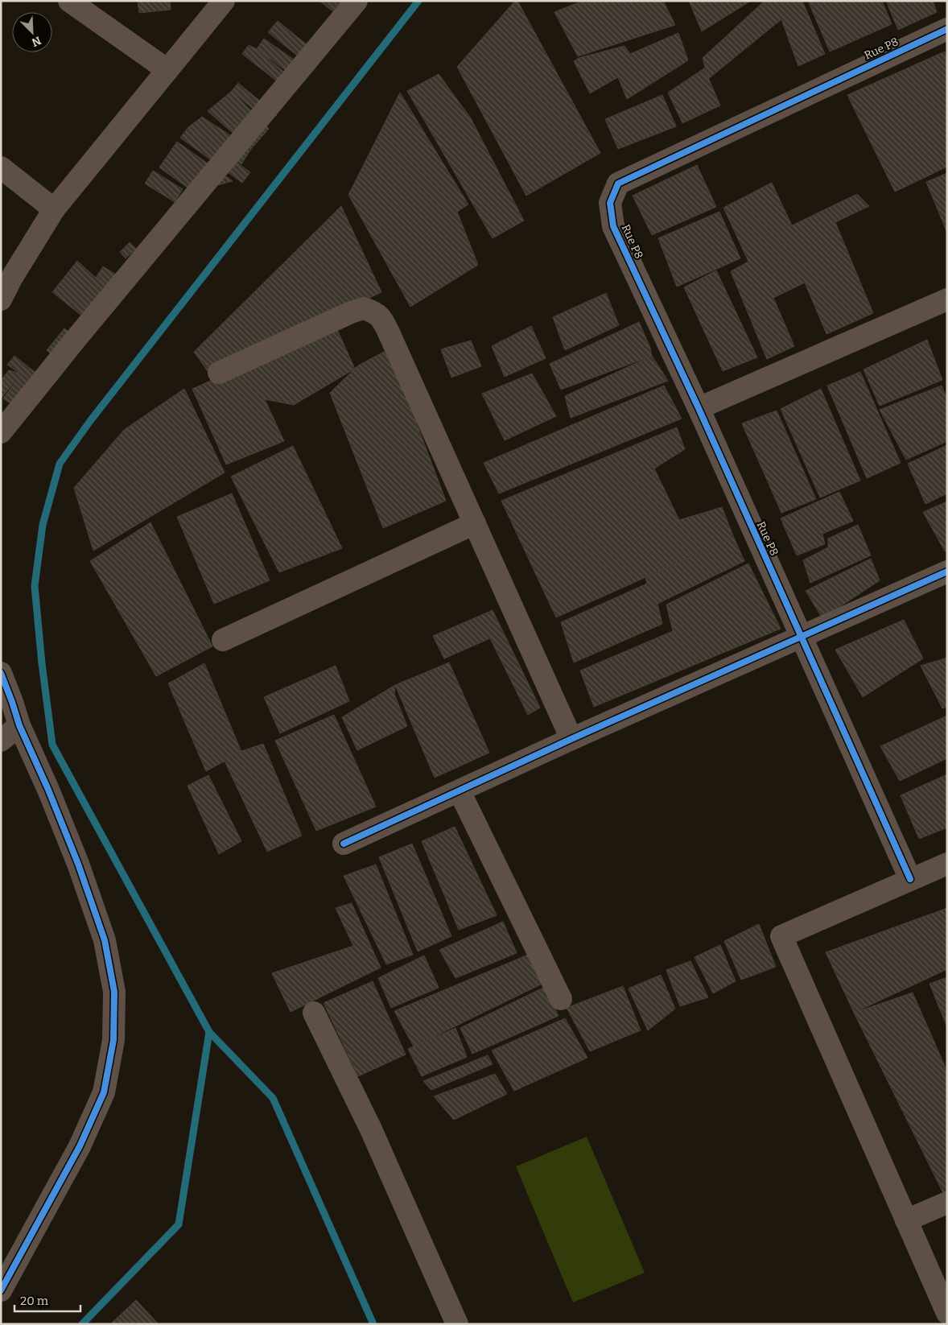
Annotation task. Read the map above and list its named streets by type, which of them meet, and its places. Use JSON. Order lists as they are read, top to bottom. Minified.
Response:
{"streets":{"street":["Rue P8"]},"scale_bar":"20 m","north":"bottom right"}
